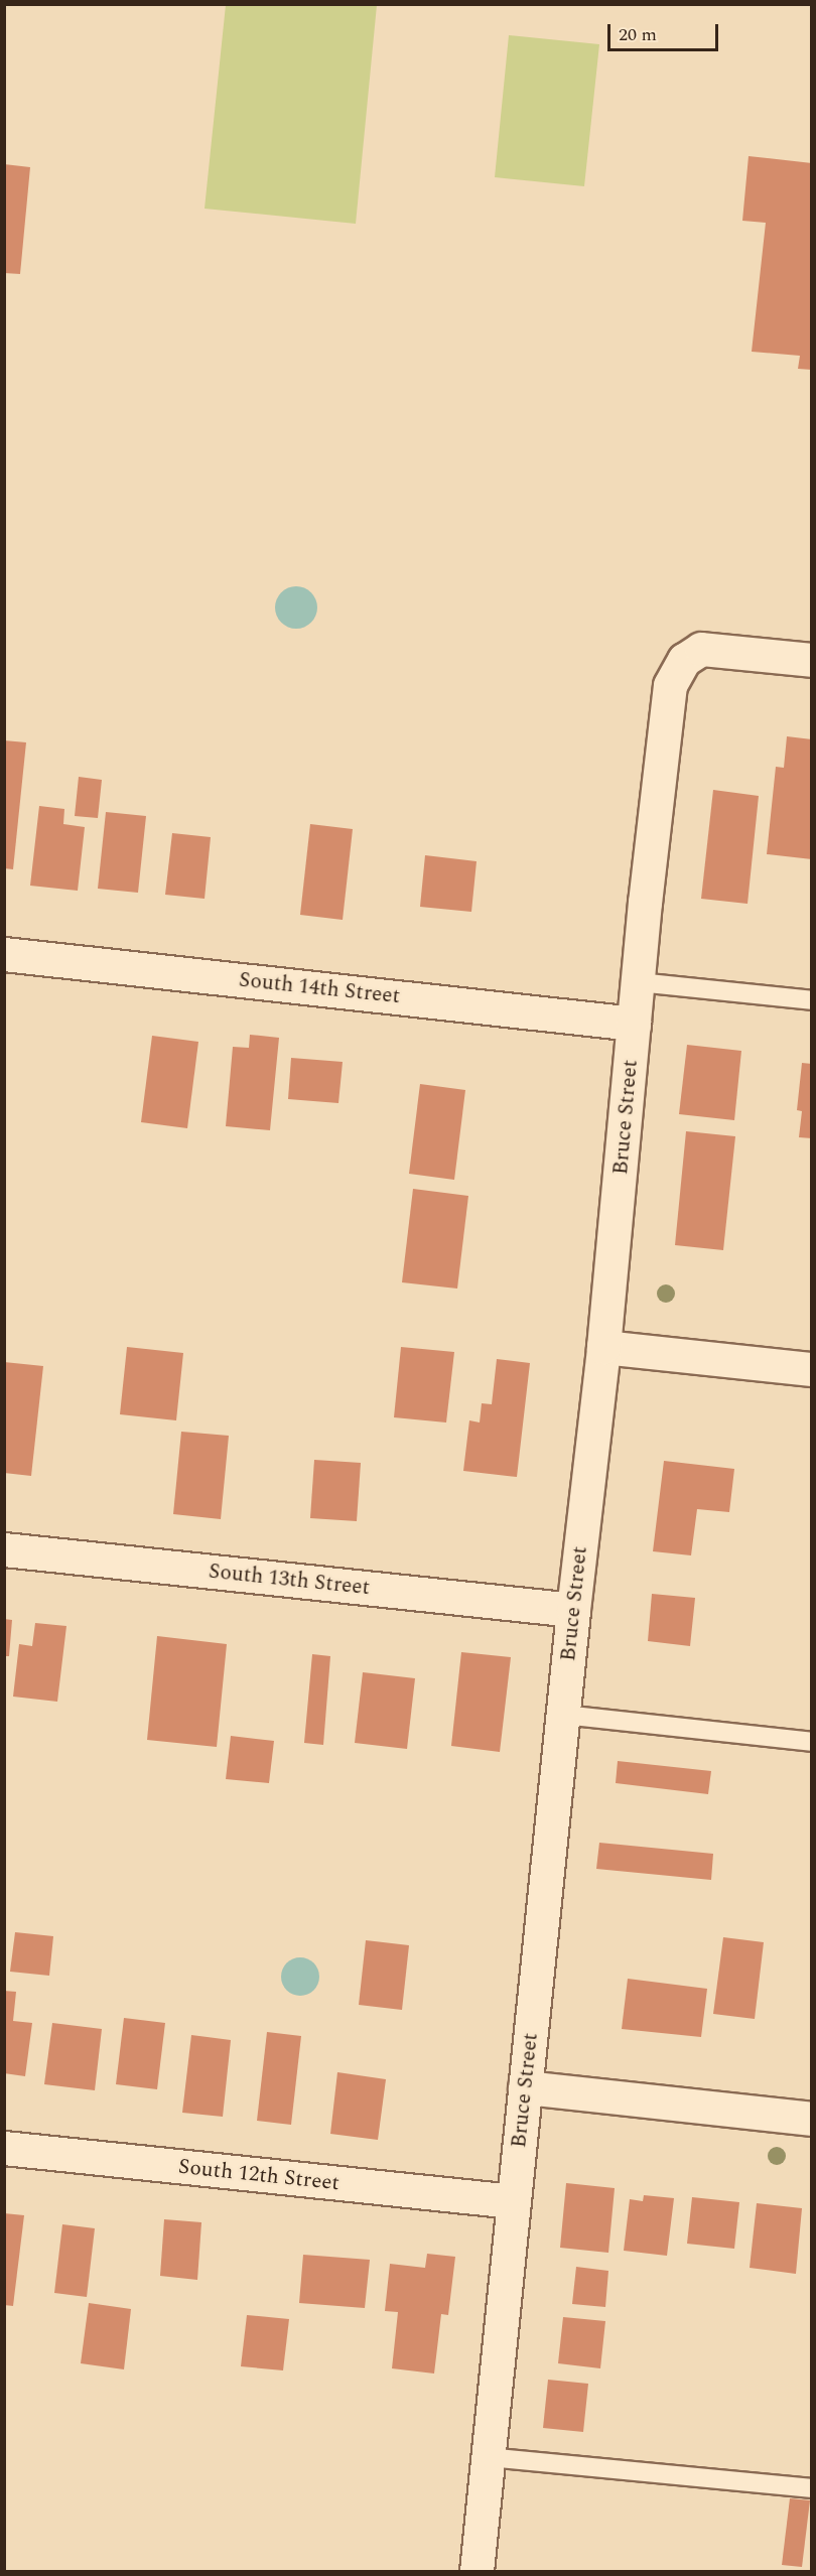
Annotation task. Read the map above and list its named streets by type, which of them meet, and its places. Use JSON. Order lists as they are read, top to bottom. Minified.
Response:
{"streets":{"street":["South 14th Street","Bruce Street","South 13th Street","South 12th Street"]},"crossings":[["South 14th Street","Bruce Street"],["Bruce Street","South 13th Street"],["Bruce Street","South 12th Street"]],"scale_bar":"20 m"}
